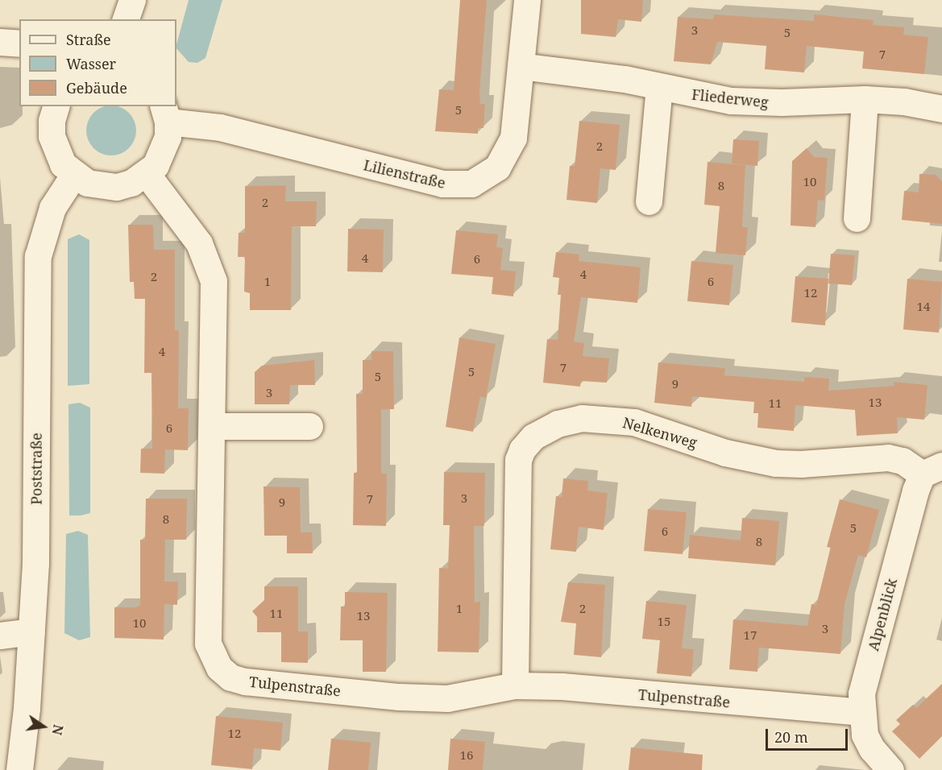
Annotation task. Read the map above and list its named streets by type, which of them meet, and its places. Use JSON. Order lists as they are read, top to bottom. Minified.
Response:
{"streets":{"street":["Fliederweg","Lilienstraße","Nelkenweg","Poststraße","Alpenblick","Tulpenstraße"]},"crossings":[["Fliederweg","Lilienstraße"],["Nelkenweg","Alpenblick"],["Nelkenweg","Tulpenstraße"],["Alpenblick","Tulpenstraße"]],"house_numbers":["3","5","7","5","2","10","8","2","4","6","4","2","1","6","12","14","4","7","5","5","9","3","13","11","6","3","7","9","8","5","6","8","1","2","11","13","15","10","3","17","12","16"],"legend":["Straße","Wasser","Gebäude"],"scale_bar":"20 m","north":"right"}
